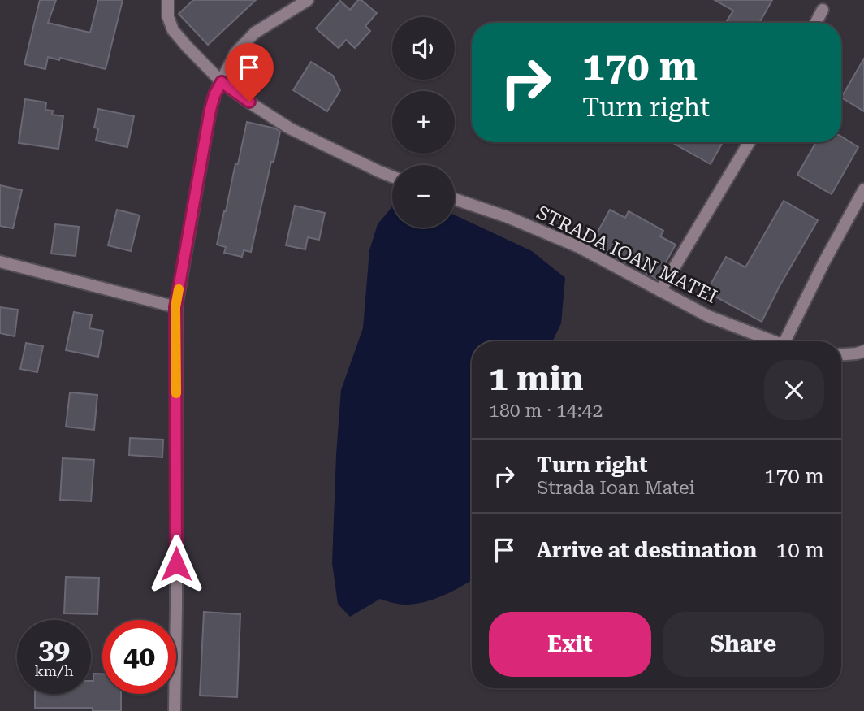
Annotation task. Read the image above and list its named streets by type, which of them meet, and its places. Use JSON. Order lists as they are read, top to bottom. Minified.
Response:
{"streets":{"street":["STRADA IOAN MATEI"]},"page":{"map_buttons":["+","−"],"turn":["170 m","Turn right"],"heading":["1 min","180 m · 14:42"],"list":[{"name":"Turn right","note":"Strada Ioan Matei","value":"170 m"},{"name":"Arrive at destination","value":"10 m"}],"buttons":["Exit","Share"],"speed":"39 km/h","limit":"40"}}
